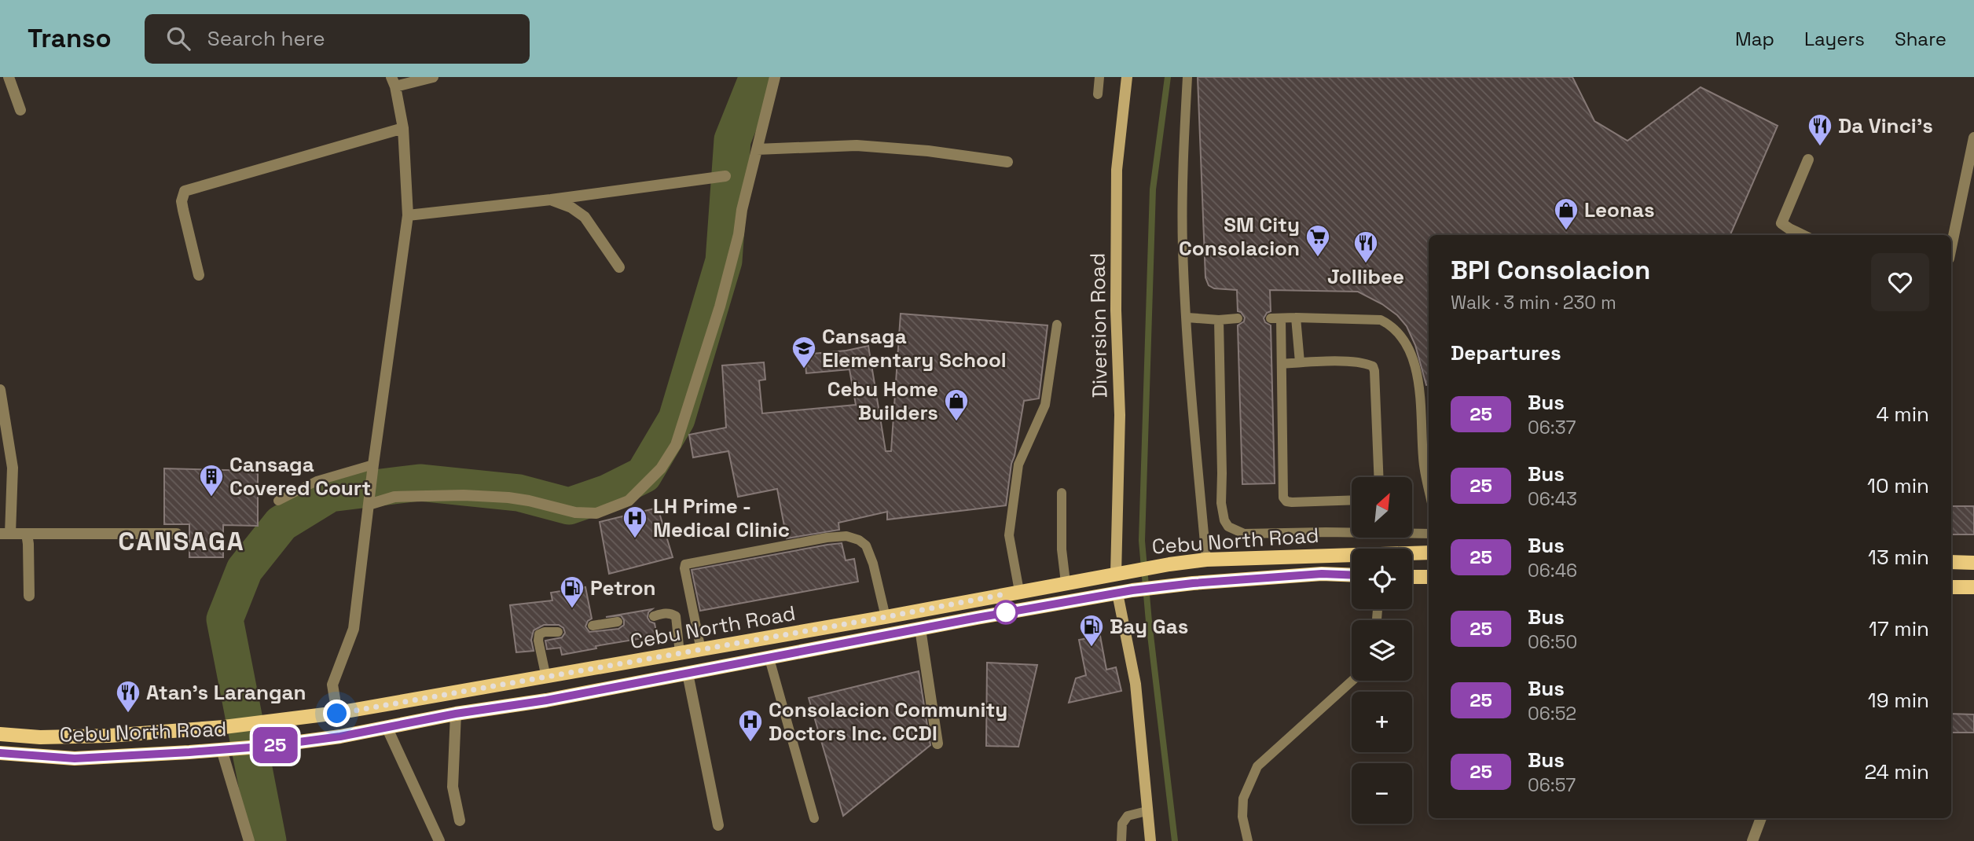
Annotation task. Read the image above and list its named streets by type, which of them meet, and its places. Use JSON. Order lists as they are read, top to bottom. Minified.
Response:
{"streets":{"main road":["Cebu North Road"],"street":["Diversion Road"]},"crossings":[["Diversion Road","Cebu North Road"]],"districts":["CANSAGA"],"places":{"restaurant":["Da Vinci's","Jollibee","Atan's Larangan"],"shop":["Leonas","Cebu Home Builders"],"supermarket":["SM City Consolacion"],"school or university":["Cansaga Elementary School"],"building":["Cansaga Covered Court"],"hospital":["LH Prime - Medical Clinic","Consolacion Community Doctors Inc. CCDI"],"fuel station":["Petron","Bay Gas"]},"lines":["bus line 25"],"north":"top right","page":{"header":"Transo","search":"Search here","nav":["Map","Layers","Share"],"on_map":"25","heading":[["BPI Consolacion","Walk · 3 min · 230 m"],"Departures"],"list":[{"mark":"25","name":"Bus","note":"06:37","value":"4 min"},{"mark":"25","name":"Bus","note":"06:43","value":"10 min"},{"mark":"25","name":"Bus","note":"06:46","value":"13 min"},{"mark":"25","name":"Bus","note":"06:50","value":"17 min"},{"mark":"25","name":"Bus","note":"06:52","value":"19 min"},{"mark":"25","name":"Bus","note":"06:57","value":"24 min"}],"map_buttons":["+","−"]}}
